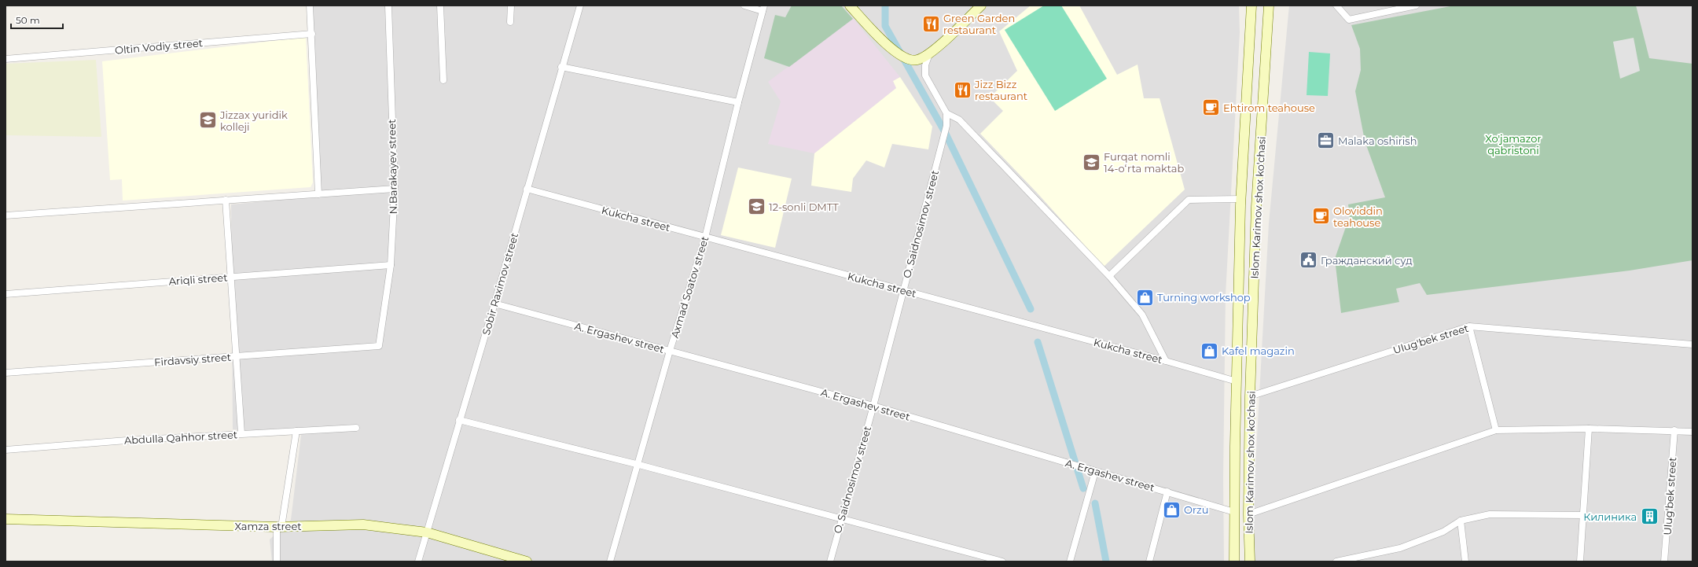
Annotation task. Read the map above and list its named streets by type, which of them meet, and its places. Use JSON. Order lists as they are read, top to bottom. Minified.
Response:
{"streets":{"main road":["Islom Karimov shox ko'chasi","Xamza street"],"street":["Oltin Vodiy street","N.Barakayev street","Kukcha street","O. Saidnosimov street","Ariqli street","Sobir Raximov street","Axmad Soatov street","A. Ergashev street","Ulug'bek street","Firdavsiy street","Abdulla Qahhor street"]},"crossings":[["N.Barakayev street","Ariqli street"],["N.Barakayev street","Firdavsiy street"],["Islom Karimov shox ko'chasi","Kukcha street"],["Islom Karimov shox ko'chasi","A. Ergashev street"],["Islom Karimov shox ko'chasi","Ulug'bek street"],["Kukcha street","O. Saidnosimov street"],["Kukcha street","Sobir Raximov street"],["Kukcha street","Axmad Soatov street"],["O. Saidnosimov street","A. Ergashev street"],["Sobir Raximov street","A. Ergashev street"],["Sobir Raximov street","Xamza street"],["Axmad Soatov street","A. Ergashev street"]],"parks":["Xo'jamazor qabristoni"],"places":{"restaurant":["Green Garden restaurant","Jizz Bizz restaurant"],"cafe":["Ehtirom teahouse","Oloviddin teahouse"],"school or university":["Jizzax yuridik kolleji","Furqat nomli 14-oʻrta maktab","12-sonli DMTT"],"office":["Malaka oshirish"],"public building":["Гражданский суд"],"shop":["Turning workshop","Kafel magazin","Orzu"],"building":["Килиника"]},"scale_bar":"50 m"}
